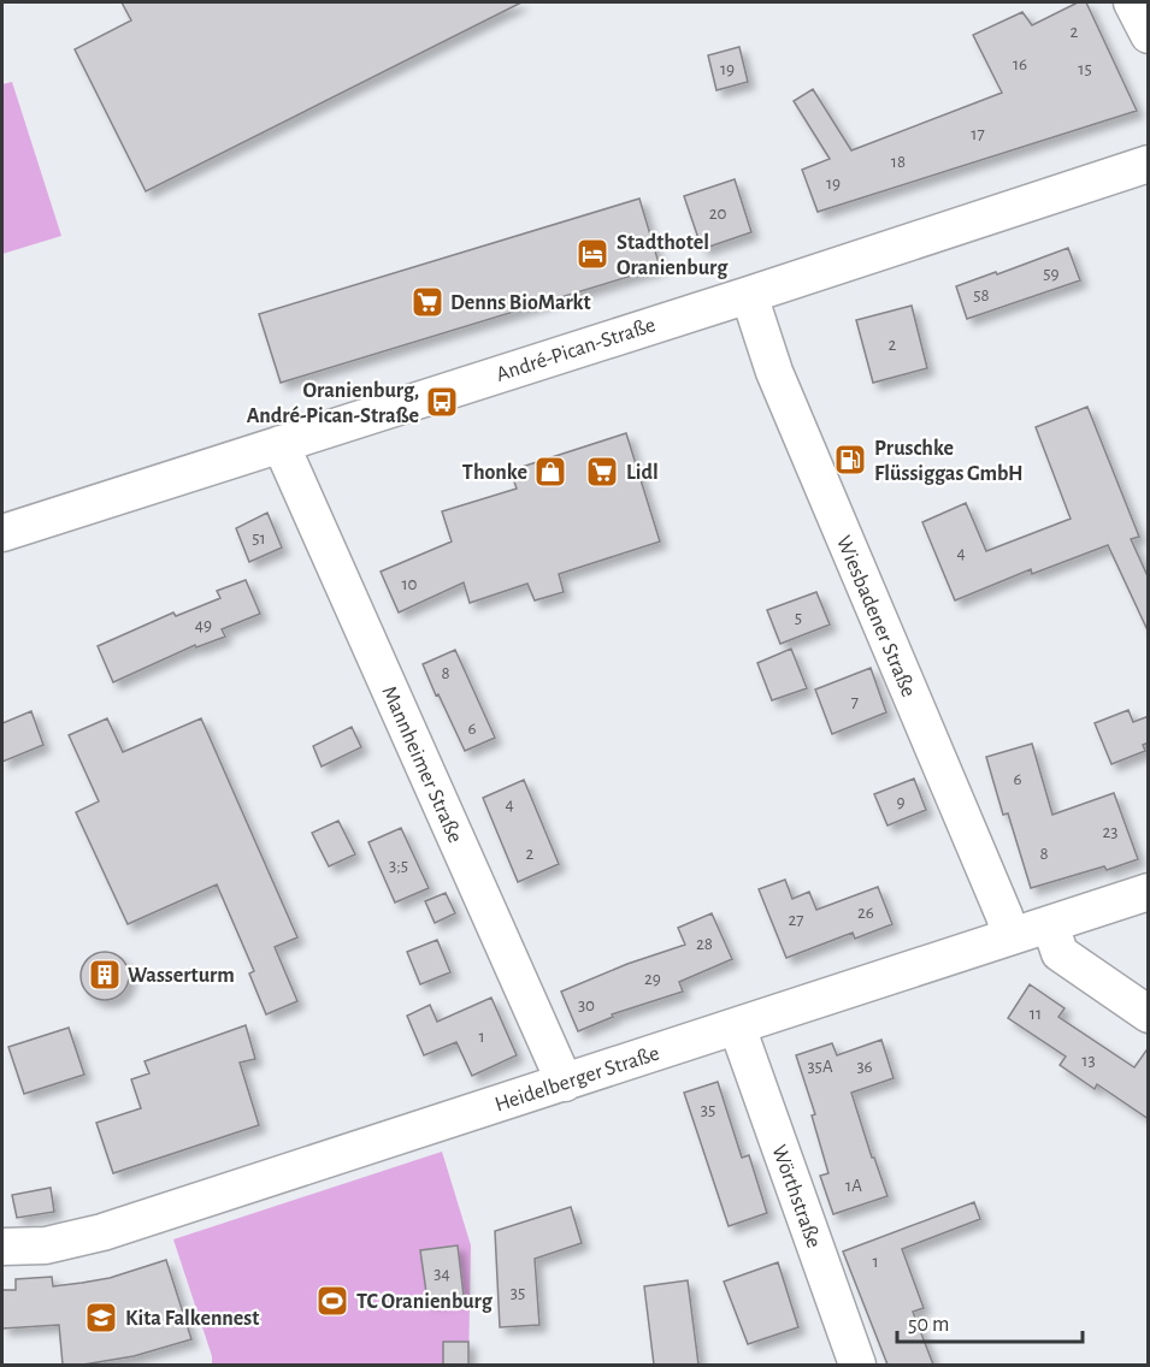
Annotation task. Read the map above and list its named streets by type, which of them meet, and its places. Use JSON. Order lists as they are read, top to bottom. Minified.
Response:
{"streets":{"street":["André-Pican-Straße","Wiesbadener Straße","Mannheimer Straße","Heidelberger Straße","Wörthstraße"]},"crossings":[["André-Pican-Straße","Wiesbadener Straße"],["André-Pican-Straße","Mannheimer Straße"],["Wiesbadener Straße","Heidelberger Straße"],["Mannheimer Straße","Heidelberger Straße"],["Heidelberger Straße","Wörthstraße"]],"places":{"hotel":["Stadthotel Oranienburg"],"supermarket":["Denns BioMarkt","Lidl"],"bus stop":["Oranienburg, André-Pican-Straße"],"fuel station":["Pruschke Flüssiggas GmbH"],"shop":["Thonke"],"building":["Wasserturm"],"sports":["TC Oranienburg"],"school or university":["Kita Falkennest"]},"house_numbers":["2","16","19","15","17","18","19","20","59","58","2","51","4","10","5","49","8","7","6","6","9","4","23","2","8","3;5","26","27","28","29","30","11","1","13","35A","36","35","1A","1","34","35"],"scale_bar":"50 m"}
